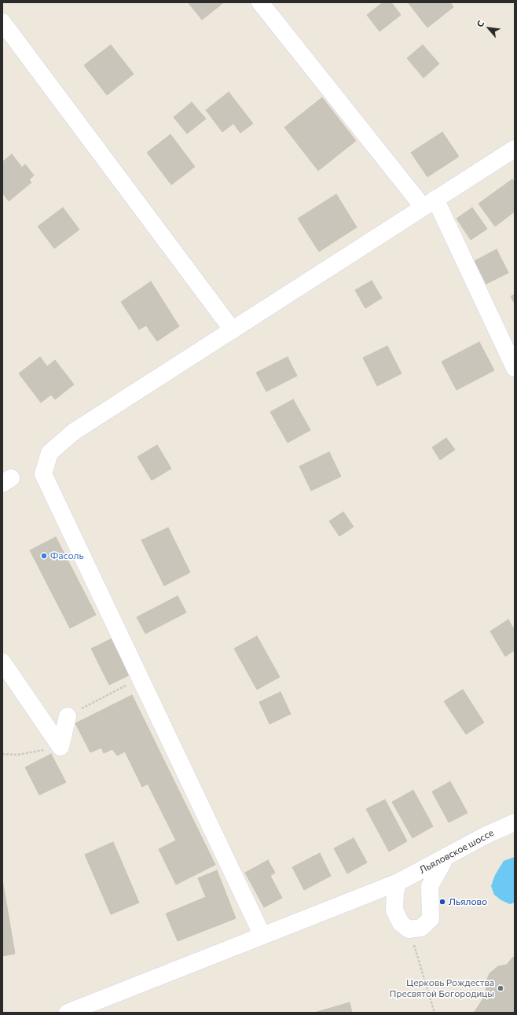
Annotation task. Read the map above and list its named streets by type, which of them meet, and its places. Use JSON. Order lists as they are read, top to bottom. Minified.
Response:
{"streets":{"street":["Льяловское шоссе"]},"places":["Фасоль","Льялово","Церковь Рождества Пресвятой Богородицы"],"north":"top left"}
